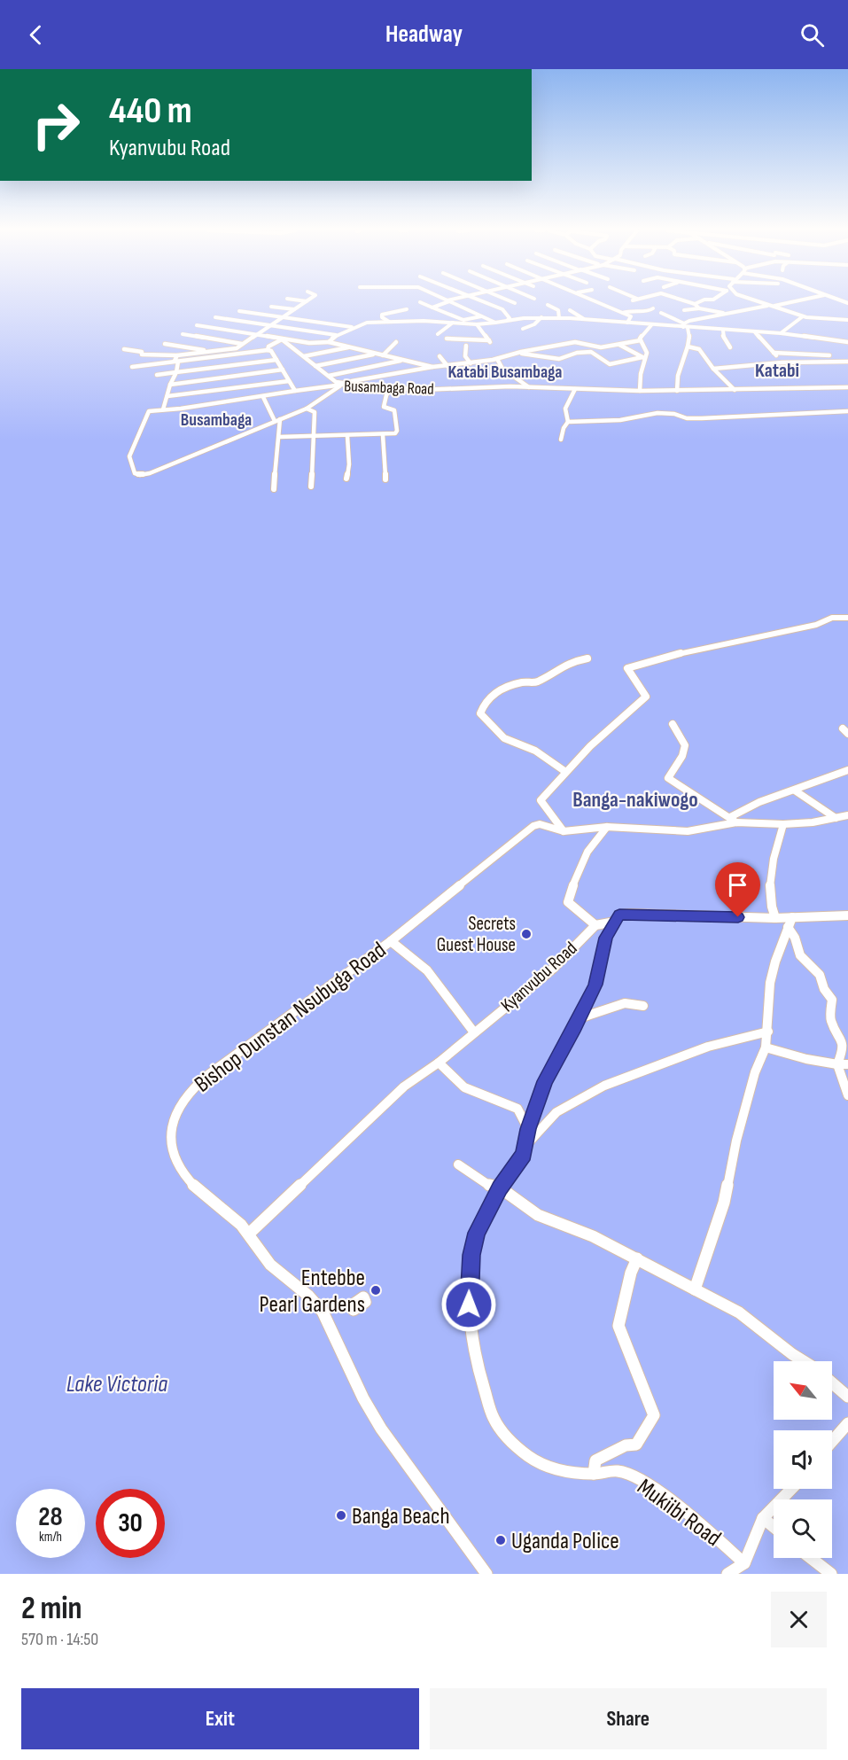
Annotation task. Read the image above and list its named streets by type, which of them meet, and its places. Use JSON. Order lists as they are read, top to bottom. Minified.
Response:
{"streets":{"street":["Busambaga Road","Kyanvubu Road","Bishop Dunstan Nsubuga Road","Mukiibi Road"]},"crossings":[["Kyanvubu Road","Bishop Dunstan Nsubuga Road"]],"districts":["Katabi","Katabi Busambaga","Busambaga","Banga-nakiwogo"],"water":["Lake Victoria"],"places":["Secrets Guest House","Entebbe Pearl Gardens","Banga Beach","Uganda Police"],"north":"top left","page":{"header":"Headway","turn":["440 m","Kyanvubu Road"],"speed":"28 km/h","limit":"30","heading":["2 min","570 m · 14:50"],"buttons":["Exit","Share"]}}
